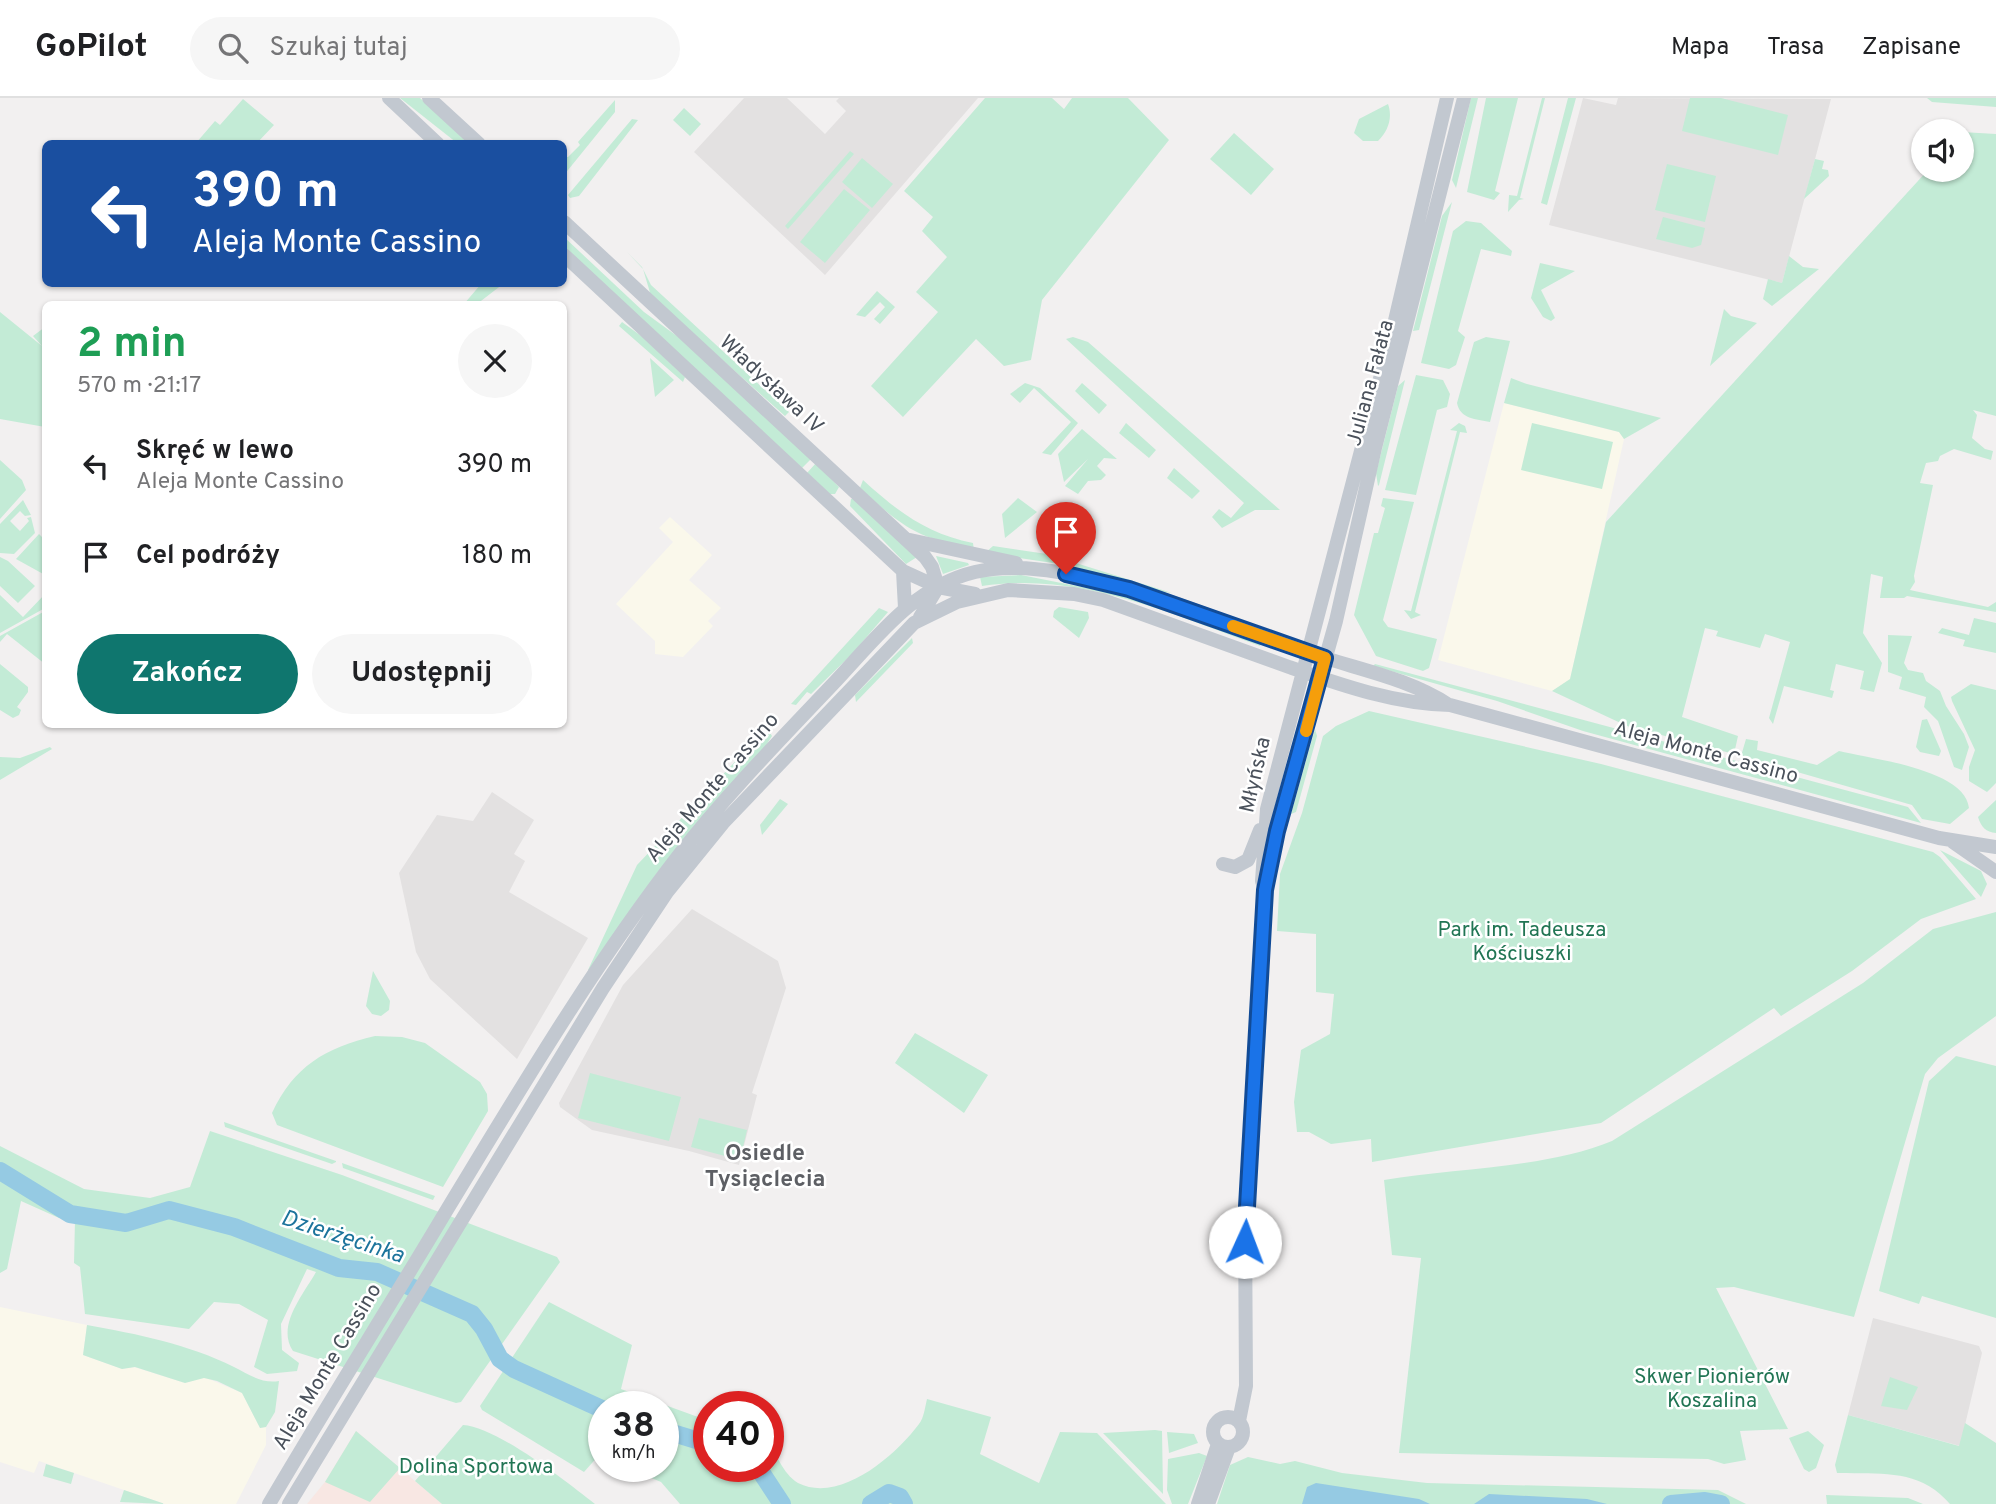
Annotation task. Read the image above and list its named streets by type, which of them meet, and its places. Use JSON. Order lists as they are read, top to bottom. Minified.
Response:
{"streets":{"street":["Juliana Fałata","Władysława IV","Aleja Monte Cassino","Młyńska"]},"crossings":[["Juliana Fałata","Aleja Monte Cassino"],["Juliana Fałata","Młyńska"],["Władysława IV","Aleja Monte Cassino"],["Aleja Monte Cassino","Młyńska"]],"districts":["Osiedle Tysiąclecia"],"water":["Dzierżęcinka"],"parks":["Park im. Tadeusza Kościuszki","Skwer Pionierów Koszalina","Dolina Sportowa"],"page":{"header":"GoPilot","search":"Szukaj tutaj","nav":["Mapa","Trasa","Zapisane"],"turn":["390 m","Aleja Monte Cassino"],"heading":["2 min","570 m · 21:17"],"list":[{"name":"Skręć w lewo","note":"Aleja Monte Cassino","value":"390 m"},{"name":"Cel podróży","value":"180 m"}],"buttons":["Zakończ","Udostępnij"],"speed":"38 km/h","limit":"40"}}
